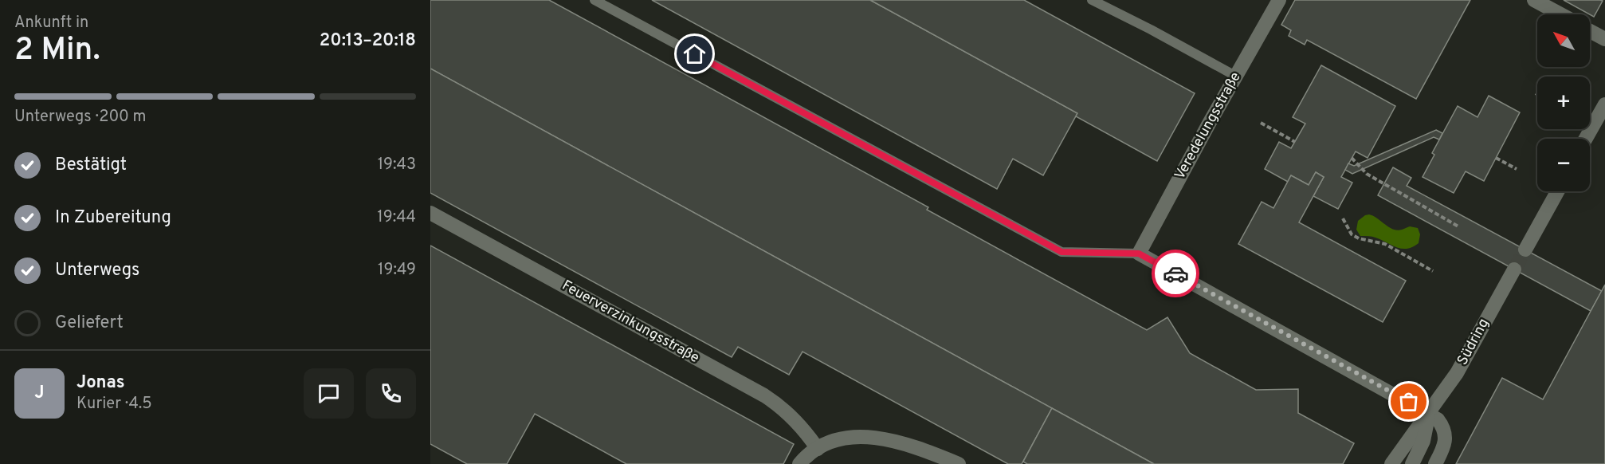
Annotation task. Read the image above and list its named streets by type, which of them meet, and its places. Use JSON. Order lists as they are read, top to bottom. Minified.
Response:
{"streets":{"street":["Veredelungsstraße","Feuerverzinkungsstraße","Südring"]},"north":"top left","page":{"heading":["2 Min.","Ankunft in","20:13–20:18"],"panel":["Jonas","Kurier · 4.5"],"map_buttons":["+","−"],"bar":"Unterwegs · 200 m","list":[["Bestätigt","19:43"],["In Zubereitung","19:44"],["Unterwegs","19:49"],"Geliefert"],"round":"J"}}
